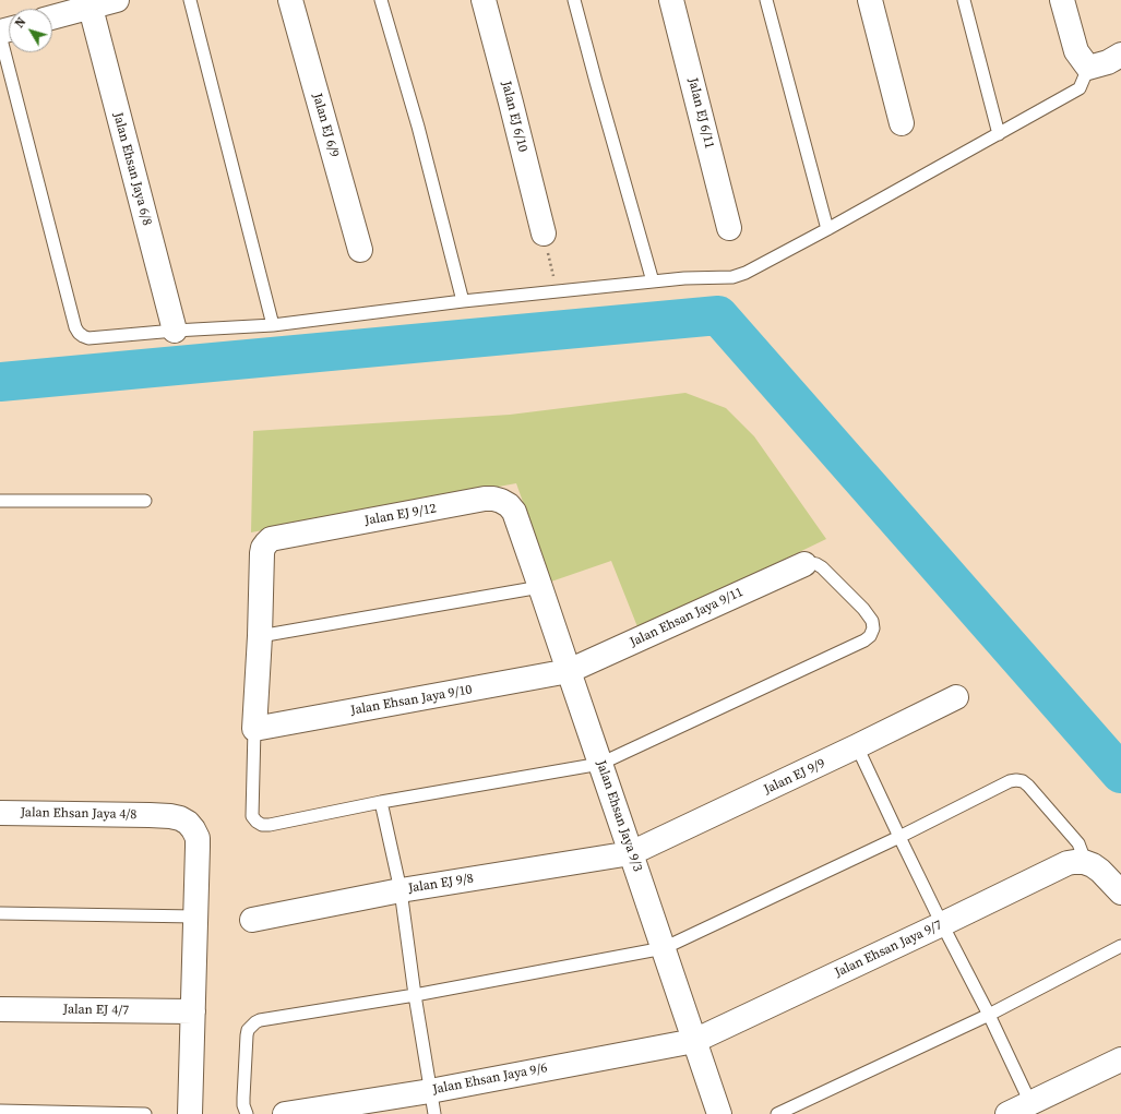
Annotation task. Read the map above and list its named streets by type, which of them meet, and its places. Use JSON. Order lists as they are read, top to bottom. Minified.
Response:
{"streets":{"street":["Jalan EJ 6/11","Jalan EJ 6/10","Jalan EJ 6/9","Jalan Ehsan Jaya 6/8","Jalan EJ 9/12","Jalan Ehsan Jaya 9/11","Jalan Ehsan Jaya 9/10","Jalan EJ 9/9","Jalan Ehsan Jaya 4/8","Jalan Ehsan Jaya 9/3","Jalan EJ 9/8","Jalan Ehsan Jaya 9/7","Jalan EJ 4/7","Jalan Ehsan Jaya 9/6"]},"crossings":[["Jalan EJ 9/12","Jalan Ehsan Jaya 9/3"],["Jalan Ehsan Jaya 9/11","Jalan Ehsan Jaya 9/10"],["Jalan Ehsan Jaya 9/11","Jalan Ehsan Jaya 9/3"],["Jalan Ehsan Jaya 9/10","Jalan Ehsan Jaya 9/3"],["Jalan EJ 9/9","Jalan Ehsan Jaya 9/3"],["Jalan EJ 9/9","Jalan EJ 9/8"],["Jalan Ehsan Jaya 4/8","Jalan EJ 4/7"],["Jalan Ehsan Jaya 9/3","Jalan EJ 9/8"],["Jalan Ehsan Jaya 9/3","Jalan Ehsan Jaya 9/7"],["Jalan Ehsan Jaya 9/3","Jalan Ehsan Jaya 9/6"],["Jalan Ehsan Jaya 9/7","Jalan Ehsan Jaya 9/6"]],"north":"top left"}
